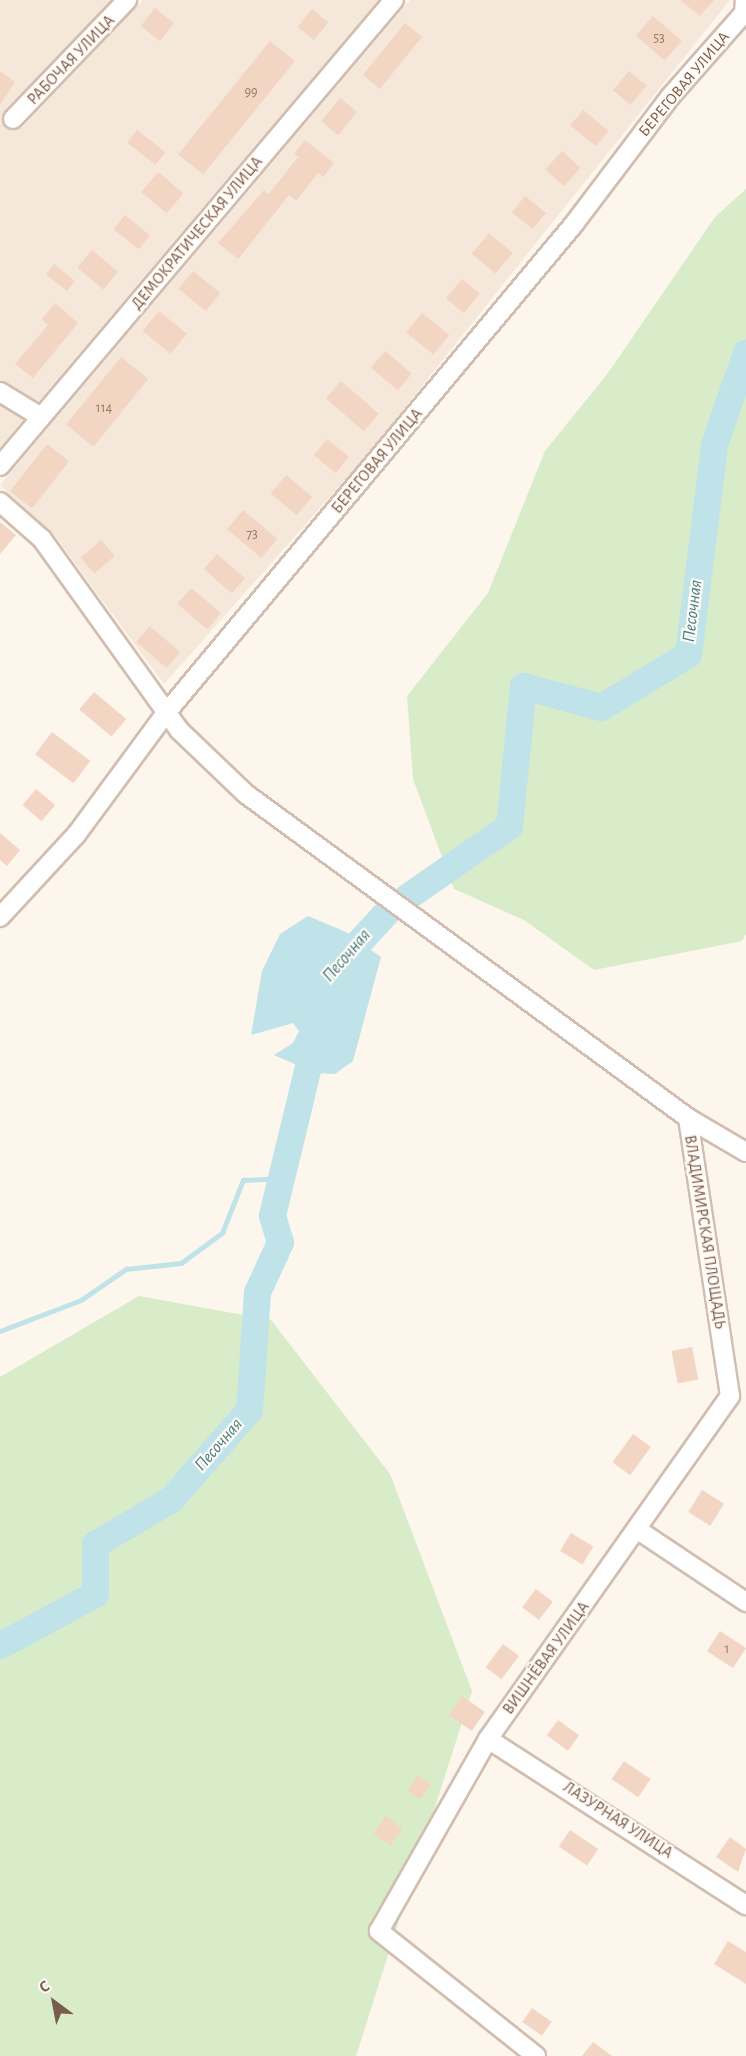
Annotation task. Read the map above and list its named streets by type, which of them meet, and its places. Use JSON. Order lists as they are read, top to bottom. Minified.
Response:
{"streets":{"street":["РАБОЧАЯ УЛИЦА","БЕРЕГОВАЯ УЛИЦА","ДЕМОКРАТИЧЕСКАЯ УЛИЦА","ВЛАДИМИРСКАЯ ПЛОЩАДЬ","ВИШНЁВАЯ УЛИЦА","ЛАЗУРНАЯ УЛИЦА"]},"crossings":[["ВЛАДИМИРСКАЯ ПЛОЩАДЬ","ВИШНЁВАЯ УЛИЦА"],["ВИШНЁВАЯ УЛИЦА","ЛАЗУРНАЯ УЛИЦА"]],"water":["Песочная"],"house_numbers":["53","99","114","73","1"],"north":"top left"}
